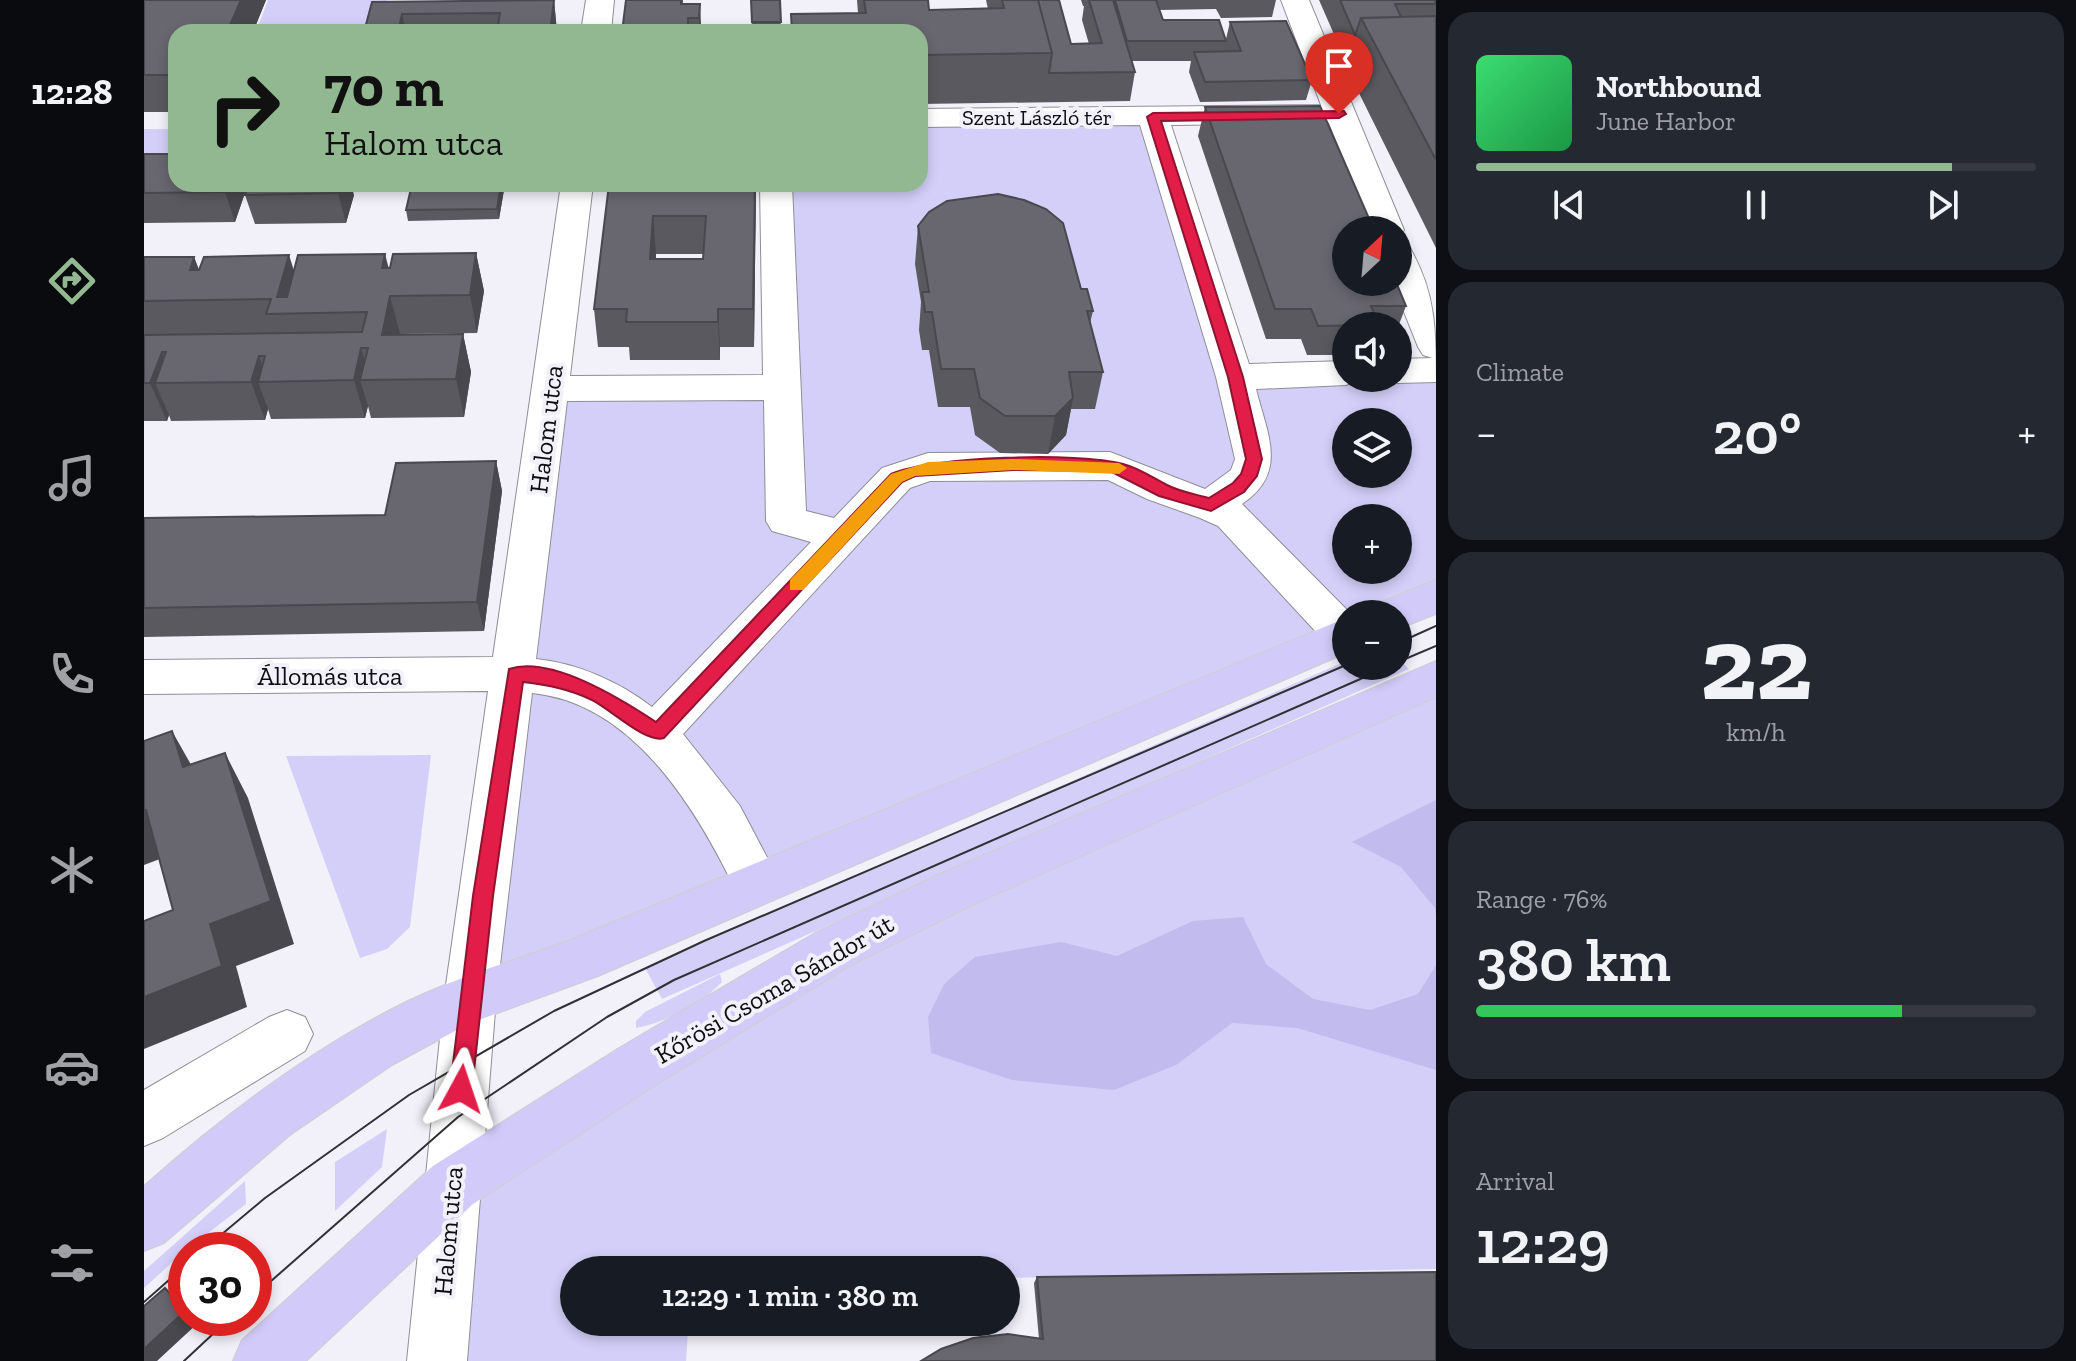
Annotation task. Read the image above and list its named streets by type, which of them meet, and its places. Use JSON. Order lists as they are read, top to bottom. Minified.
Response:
{"streets":{"main road":["Kőrösi Csoma Sándor út"],"street":["Szent László tér","Halom utca","Állomás utca"]},"crossings":[["Halom utca","Állomás utca"],["Halom utca","Kőrösi Csoma Sándor út"]],"north":"top right","page":{"tabs":"12:28","turn":["70 m","Halom utca"],"song":["Northbound","June Harbor"],"map_buttons":["+","−"],"tile":["Climate",["22","km/h"],["Range · 76%","380 km"],["Arrival","12:29"]],"heat":["−","20°","+"],"limit":"30","trip":"12:29 · 1 min · 380 m"}}
